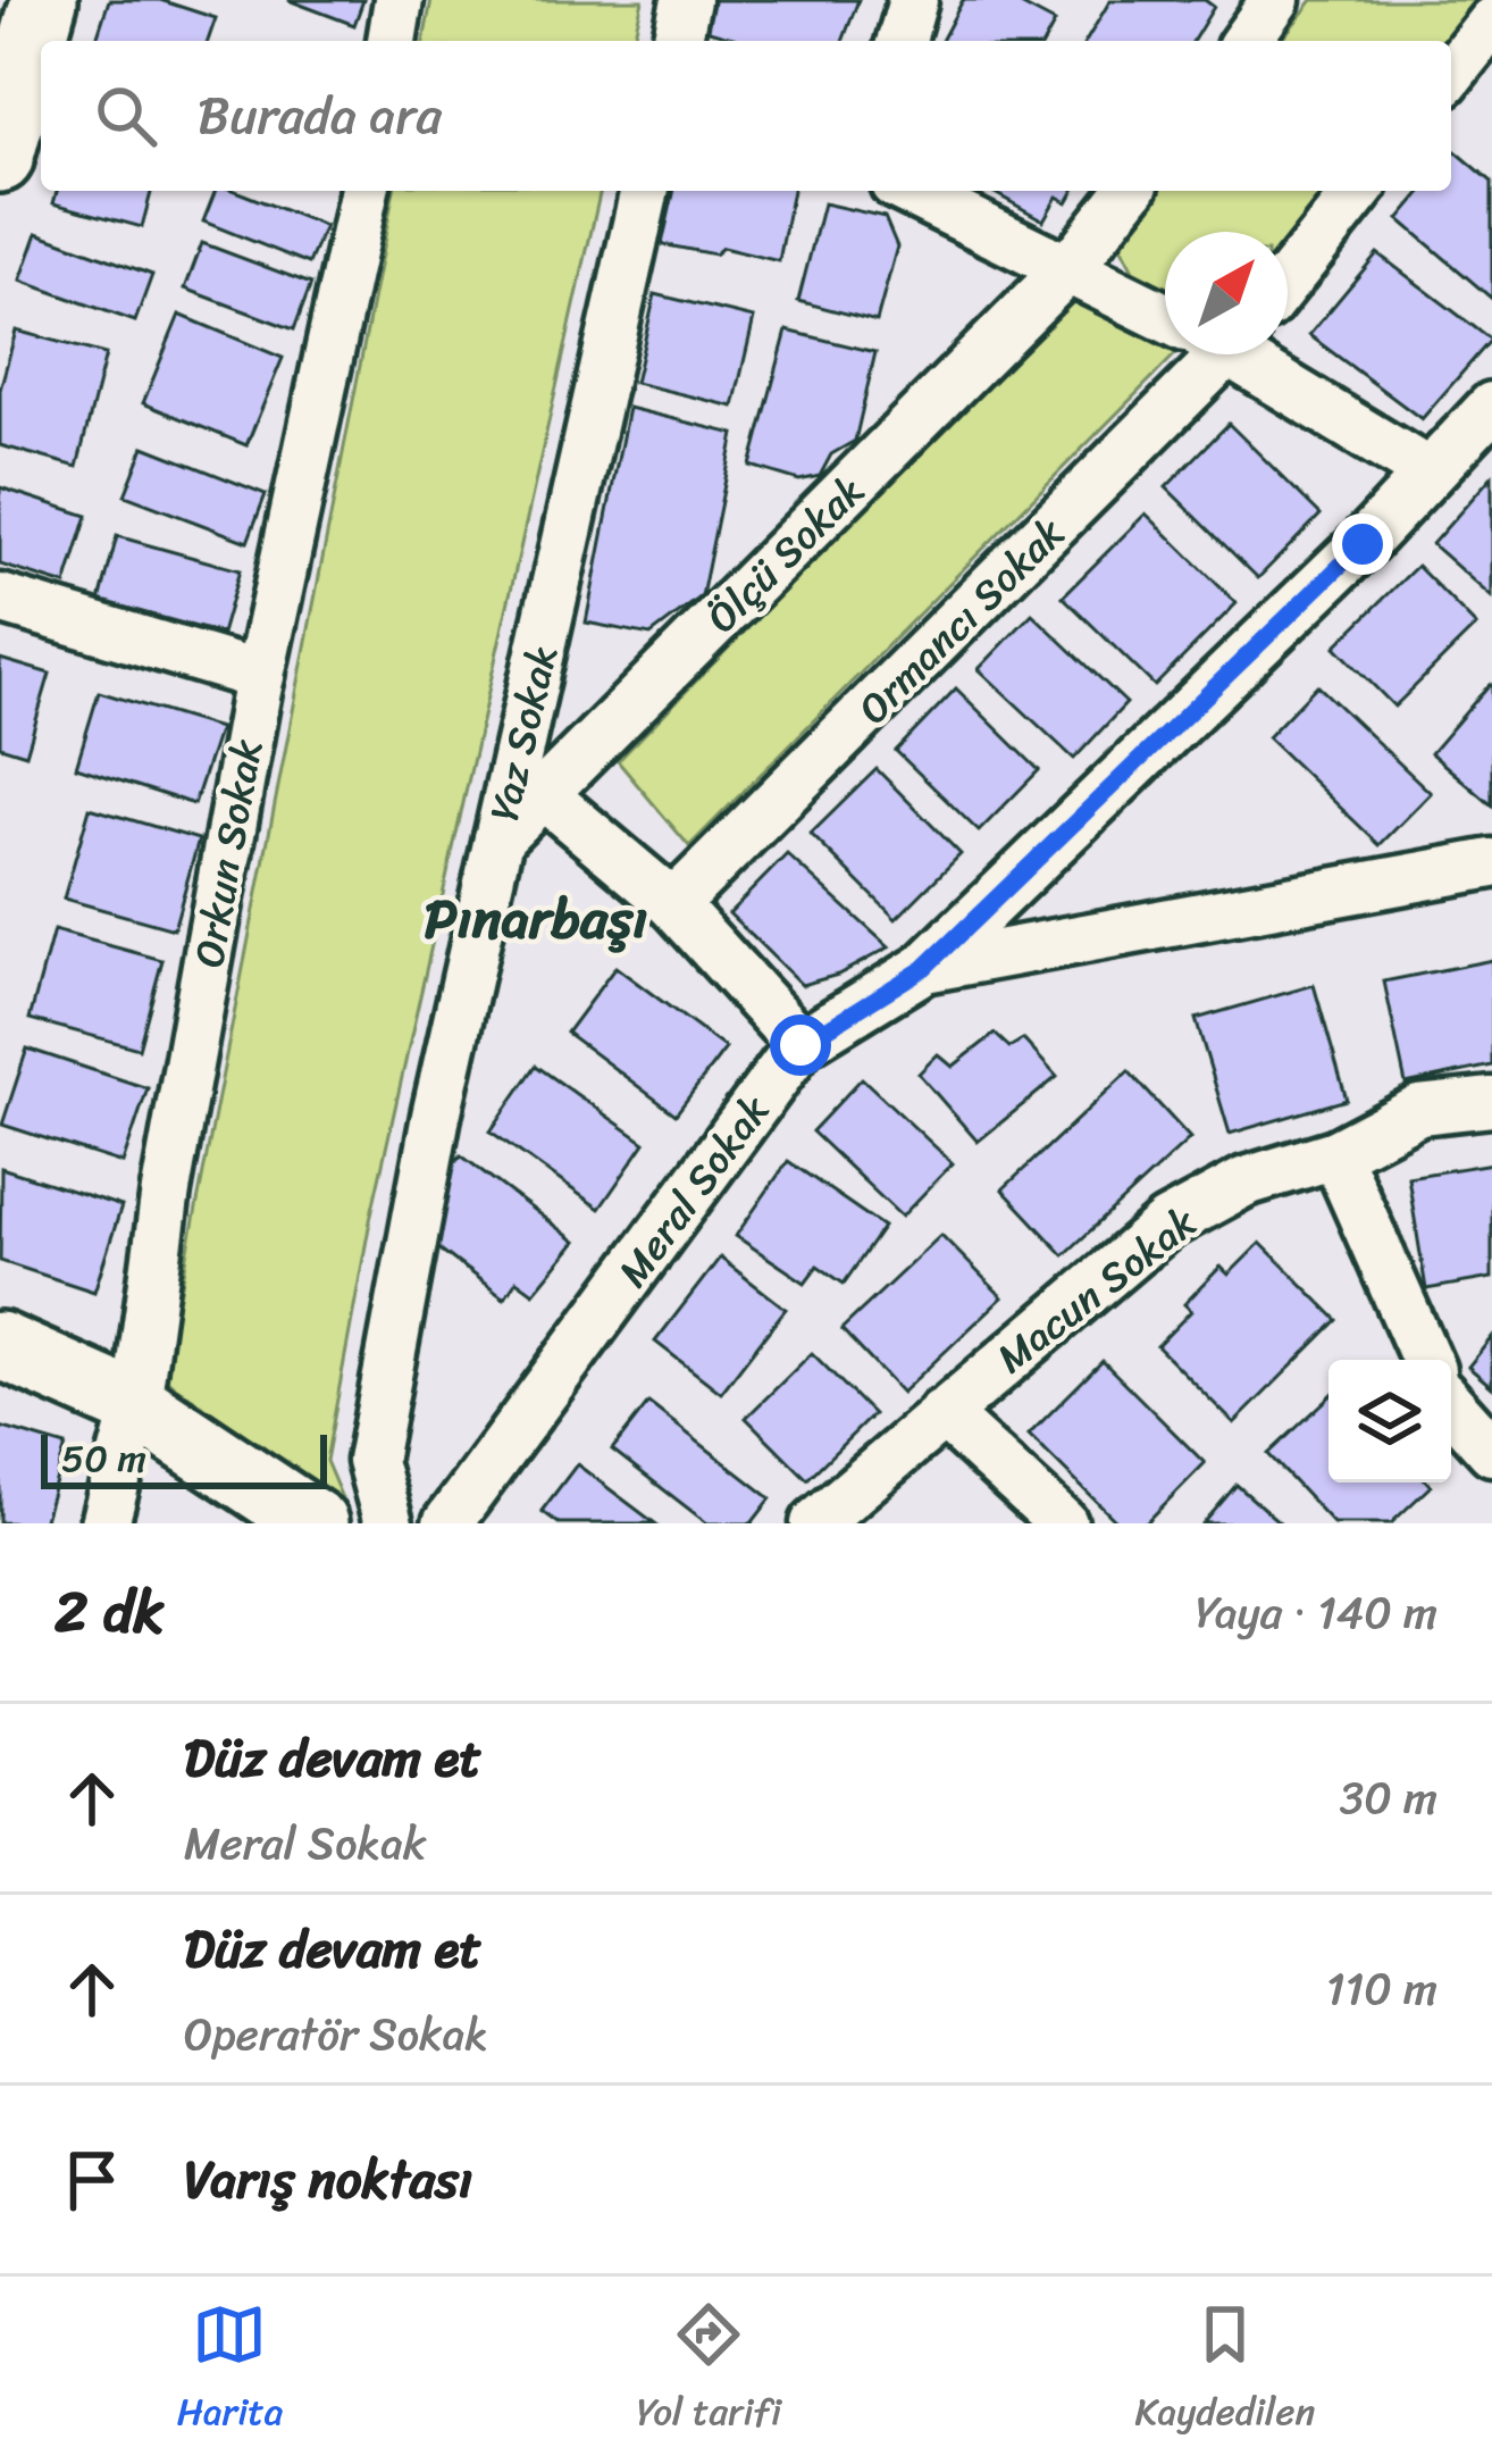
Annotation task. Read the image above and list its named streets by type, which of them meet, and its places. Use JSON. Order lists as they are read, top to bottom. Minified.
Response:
{"streets":{"street":["Ölçü Sokak","Ormancı Sokak","Yaz Sokak","Orkun Sokak","Meral Sokak","Macun Sokak"]},"crossings":[["Ölçü Sokak","Yaz Sokak"]],"districts":["Pınarbaşı"],"scale_bar":"50 m","north":"top right","page":{"search":"Burada ara","scale":"50 m","heading":["2 dk","Yaya · 140 m"],"list":[["Düz devam et","Meral Sokak","30 m"],["Düz devam et","Operatör Sokak","110 m"],"Varış noktası"],"nav":["Harita","Yol tarifi","Kaydedilen"]}}
